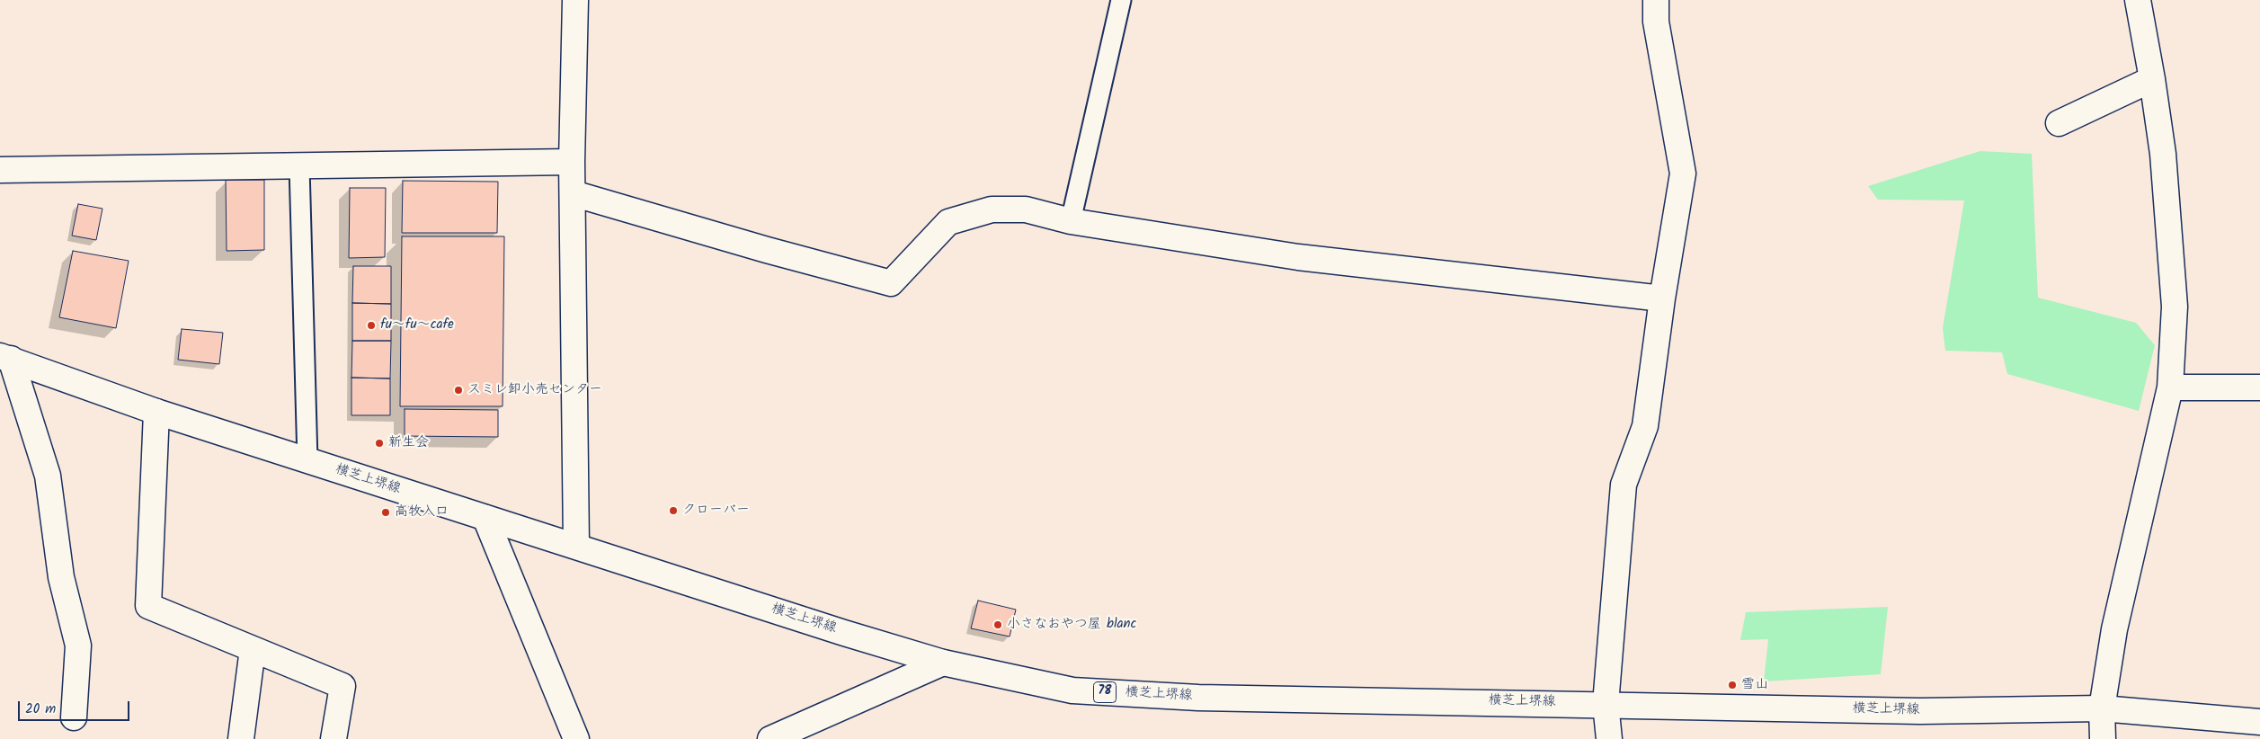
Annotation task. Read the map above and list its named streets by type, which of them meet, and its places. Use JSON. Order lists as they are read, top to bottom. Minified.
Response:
{"streets":{"street":["横芝上堺線","78"]},"places":["fu～fu～cafe","スミレ卸小売センター","新生会","クローバー","高牧入口","小さなおやつ屋 blanc","雪山"],"scale_bar":"20 m"}
